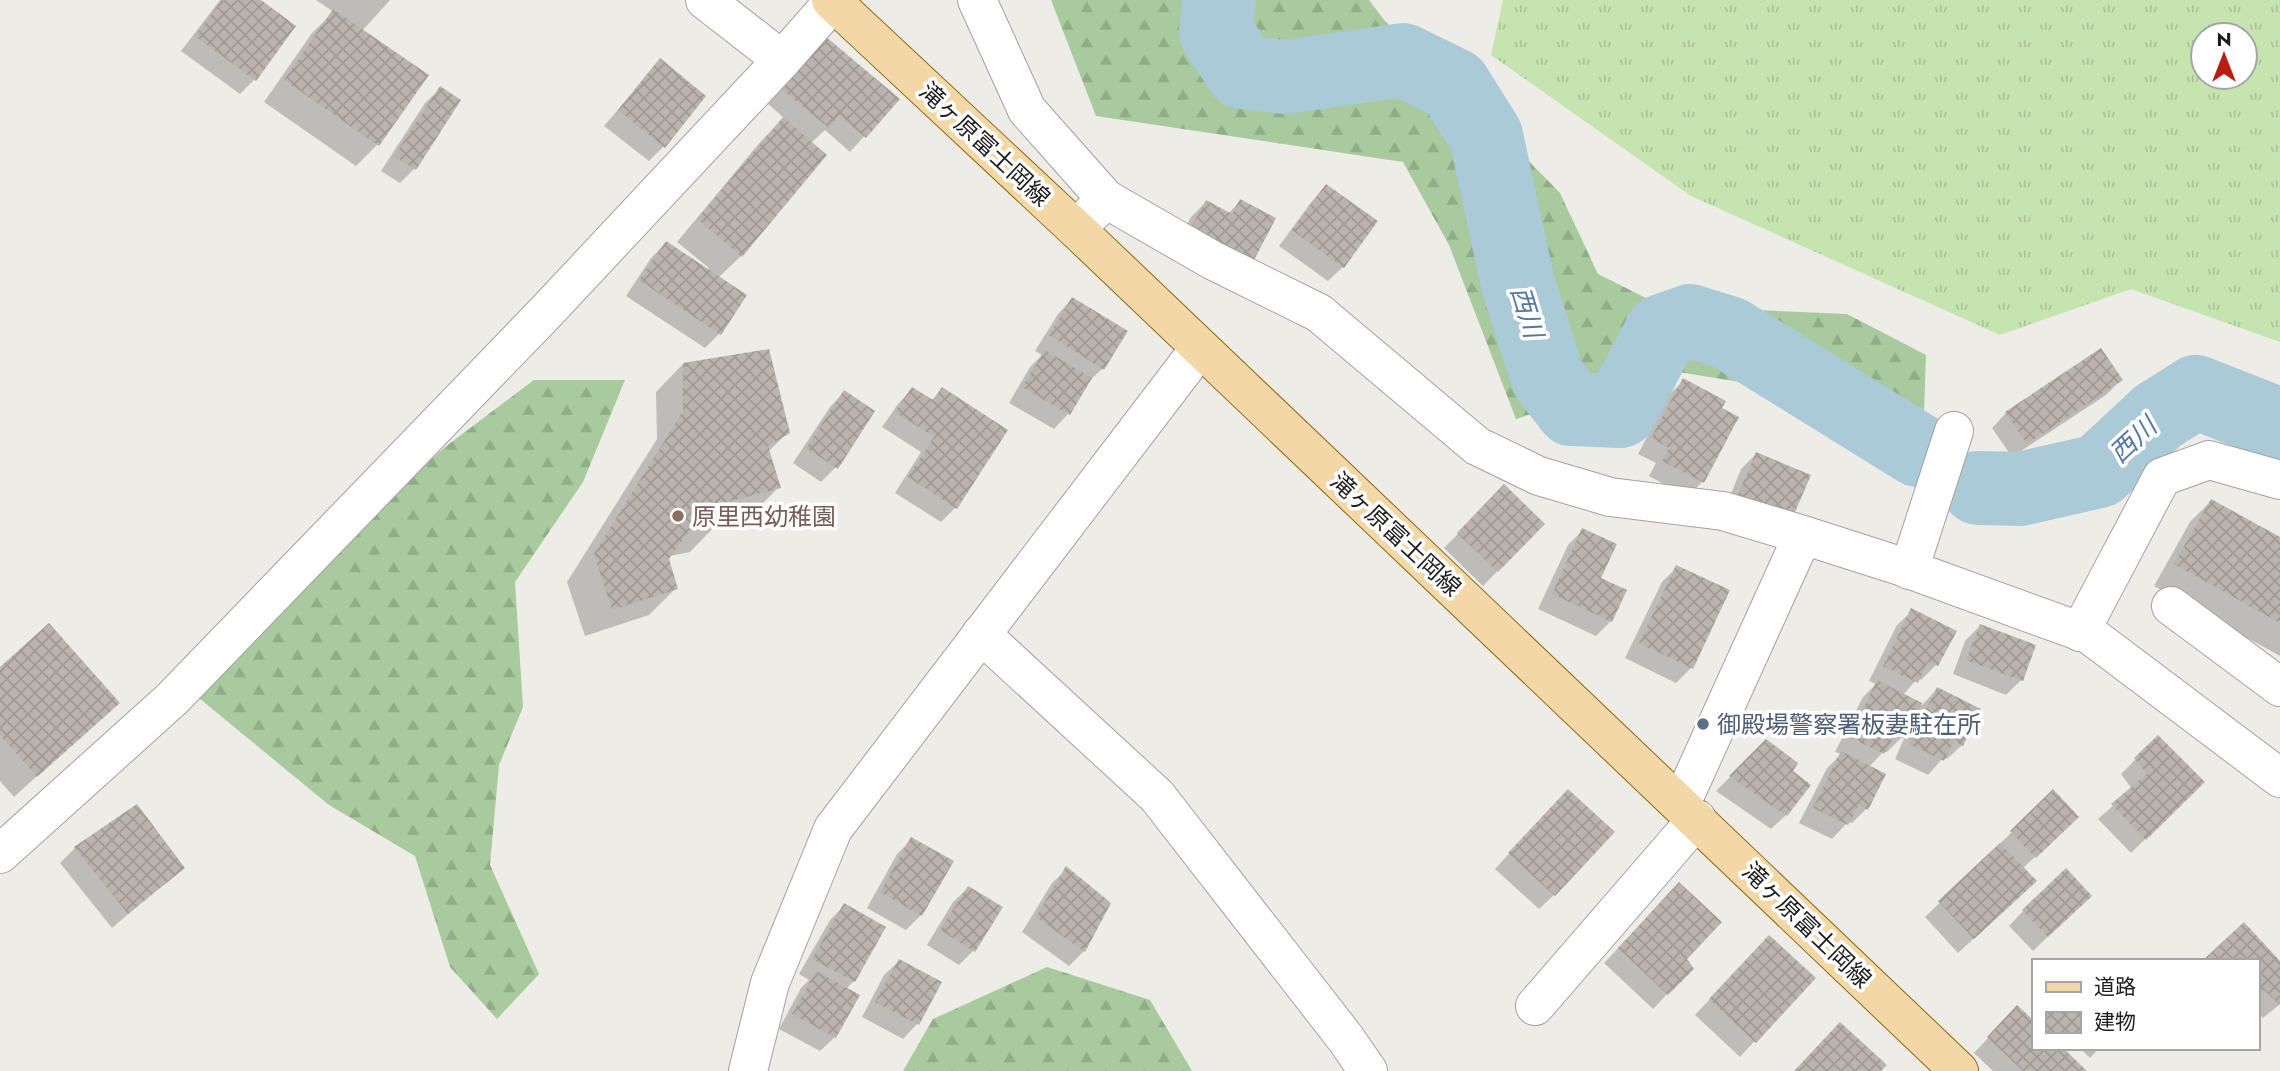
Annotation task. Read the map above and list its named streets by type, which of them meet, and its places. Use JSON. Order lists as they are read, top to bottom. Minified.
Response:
{"streets":{"main road":["滝ヶ原富士岡線"]},"water":["西川"],"places":["原里西幼稚園","御殿場警察署板妻駐在所"],"legend":["道路","建物"],"north":"top"}
